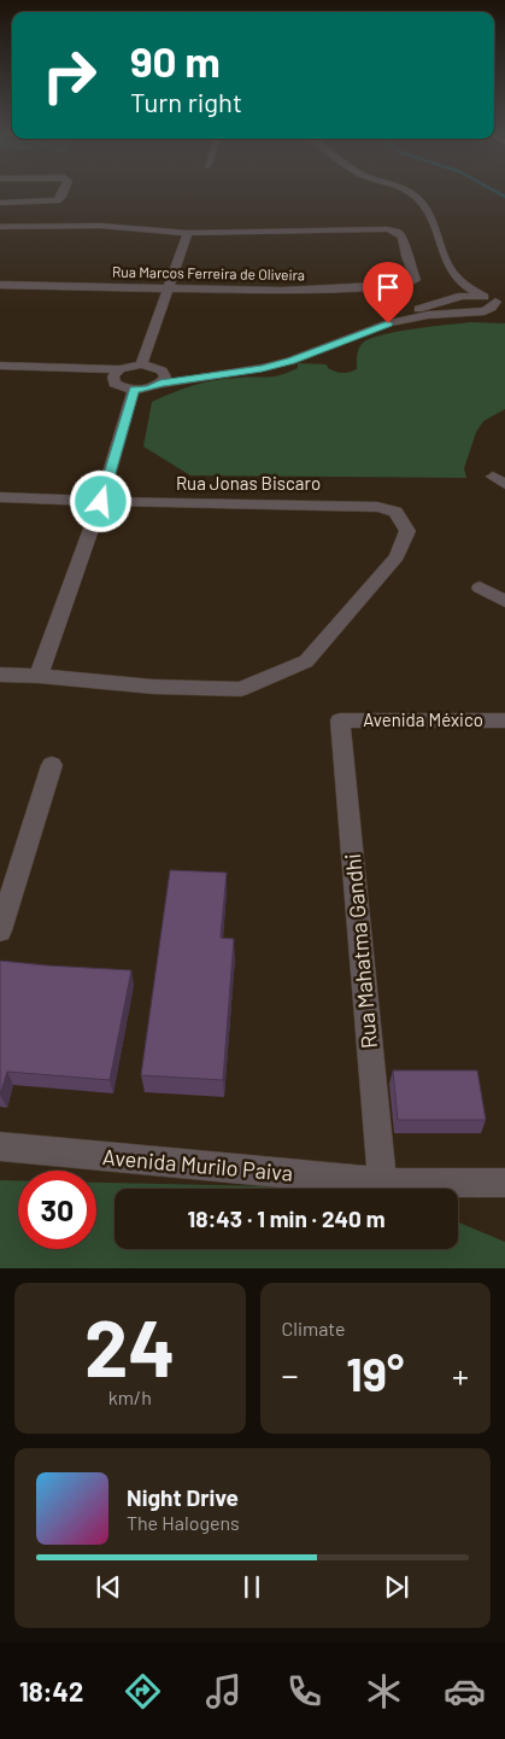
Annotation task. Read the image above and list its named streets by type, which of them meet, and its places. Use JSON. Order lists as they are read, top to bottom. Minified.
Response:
{"streets":{"street":["Rua Marcos Ferreira de Oliveira","Rua Jonas Biscaro","Avenida México","Rua Mahatma Gandhi","Avenida Murilo Paiva"]},"crossings":[["Avenida México","Rua Mahatma Gandhi"],["Rua Mahatma Gandhi","Avenida Murilo Paiva"]],"page":{"turn":["90 m","Turn right"],"limit":"30","trip":"18:43 · 1 min · 240 m","tile":[["24","km/h"],"Climate"],"heat":["−","19°","+"],"song":["Night Drive","The Halogens"],"tabs":"18:42"}}
